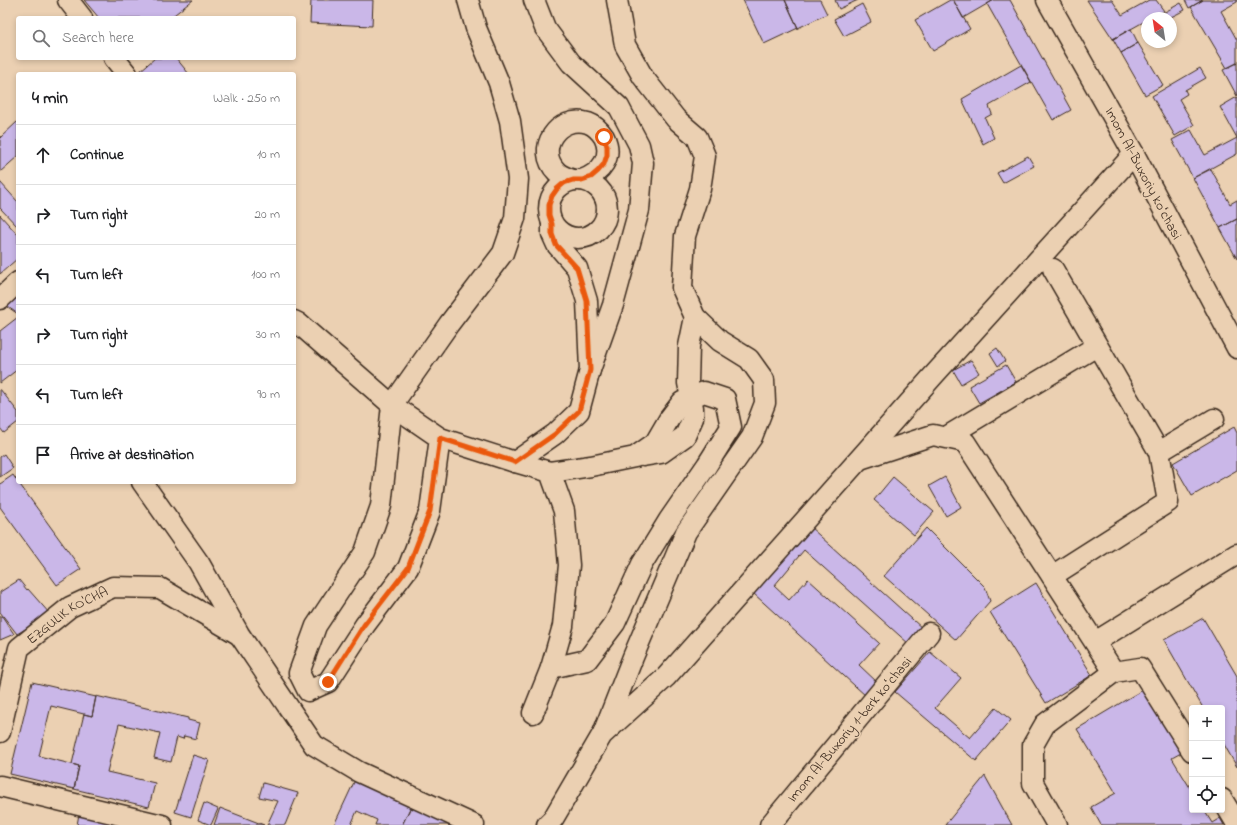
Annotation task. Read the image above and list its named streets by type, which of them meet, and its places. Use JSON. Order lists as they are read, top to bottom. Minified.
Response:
{"streets":{"street":["Imom Al-Buxoriy koʻchasi","EZGULIK KO'CHA","Imom Al-Buxoriy 1-berk koʻchasi"]},"north":"top left","page":{"search":"Search here","heading":["4 min","Walk · 250 m"],"list":[["Continue","10 m"],["Turn right","20 m"],["Turn left","100 m"],["Turn right","30 m"],["Turn left","90 m"],"Arrive at destination"],"map_buttons":["+","−"]}}
